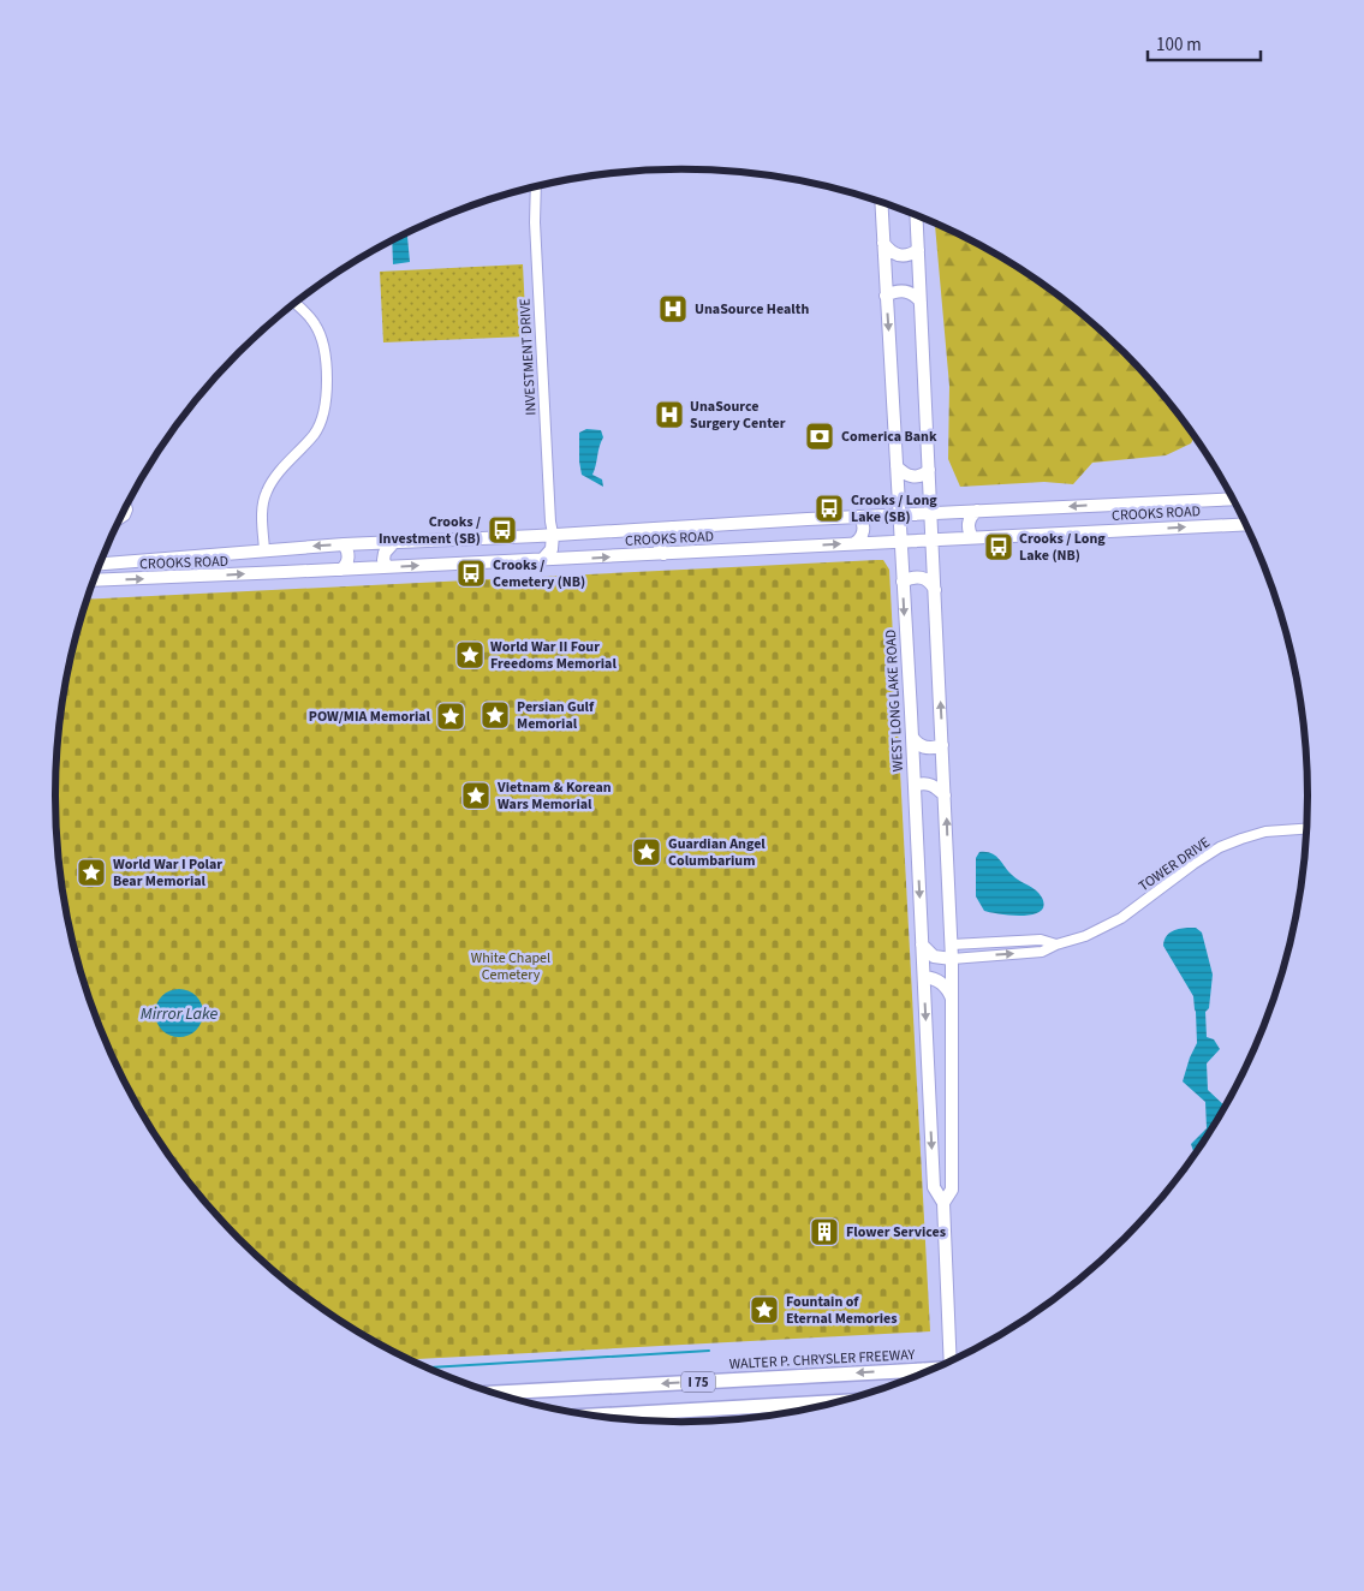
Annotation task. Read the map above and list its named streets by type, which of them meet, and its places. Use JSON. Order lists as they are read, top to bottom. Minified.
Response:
{"streets":{"highway":["WALTER P. CHRYSLER FREEWAY","I 75"],"main road":["CROOKS ROAD","WEST LONG LAKE ROAD"],"street":["INVESTMENT DRIVE","TOWER DRIVE"]},"crossings":[["INVESTMENT DRIVE","CROOKS ROAD"],["CROOKS ROAD","WEST LONG LAKE ROAD"],["WEST LONG LAKE ROAD","TOWER DRIVE"]],"water":["Mirror Lake"],"parks":["White Chapel Cemetery"],"places":{"hospital":["UnaSource Health","UnaSource Surgery Center"],"bank":["Comerica Bank"],"bus stop":["Crooks / Long Lake (SB)","Crooks / Investment (SB)","Crooks / Long Lake (NB)","Crooks / Cemetery (NB)"],"place":["World War II Four Freedoms Memorial","Persian Gulf Memorial","POW/MIA Memorial","Vietnam & Korean Wars Memorial","Guardian Angel Columbarium","World War I Polar Bear Memorial","Fountain of Eternal Memories"],"building":["Flower Services"]},"scale_bar":"100 m"}
